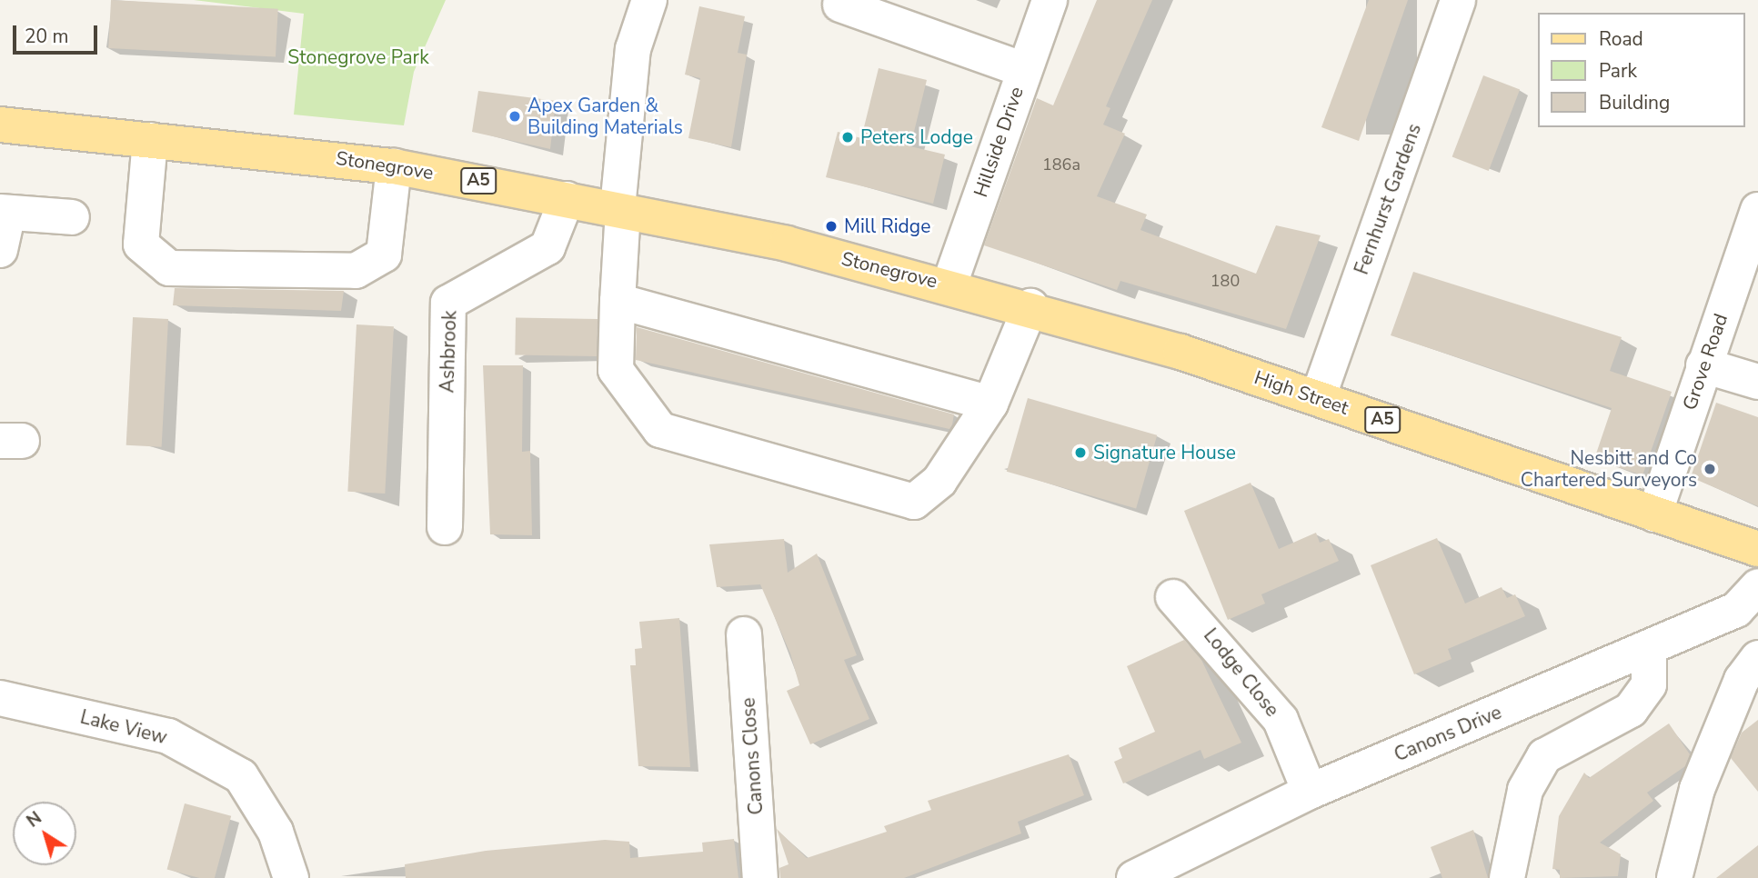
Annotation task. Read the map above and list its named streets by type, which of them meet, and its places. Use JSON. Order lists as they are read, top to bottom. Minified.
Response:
{"streets":{"main road":["Stonegrove","A5","High Street"],"street":["Hillside Drive","Fernhurst Gardens","Ashbrook","Grove Road","Lodge Close","Lake View","Canons Drive","Canons Close"]},"crossings":[["Hillside Drive","Stonegrove"],["Hillside Drive","High Street"],["Stonegrove","Ashbrook"],["Stonegrove","High Street"],["Fernhurst Gardens","High Street"],["Grove Road","High Street"],["Lodge Close","Canons Drive"]],"parks":["Stonegrove Park"],"places":["Apex Garden & Building Materials","Peters Lodge","Mill Ridge","Signature House","Nesbitt and Co Chartered Surveyors"],"house_numbers":["186a","180"],"legend":["Road","Park","Building"],"scale_bar":"20 m","north":"top left"}
